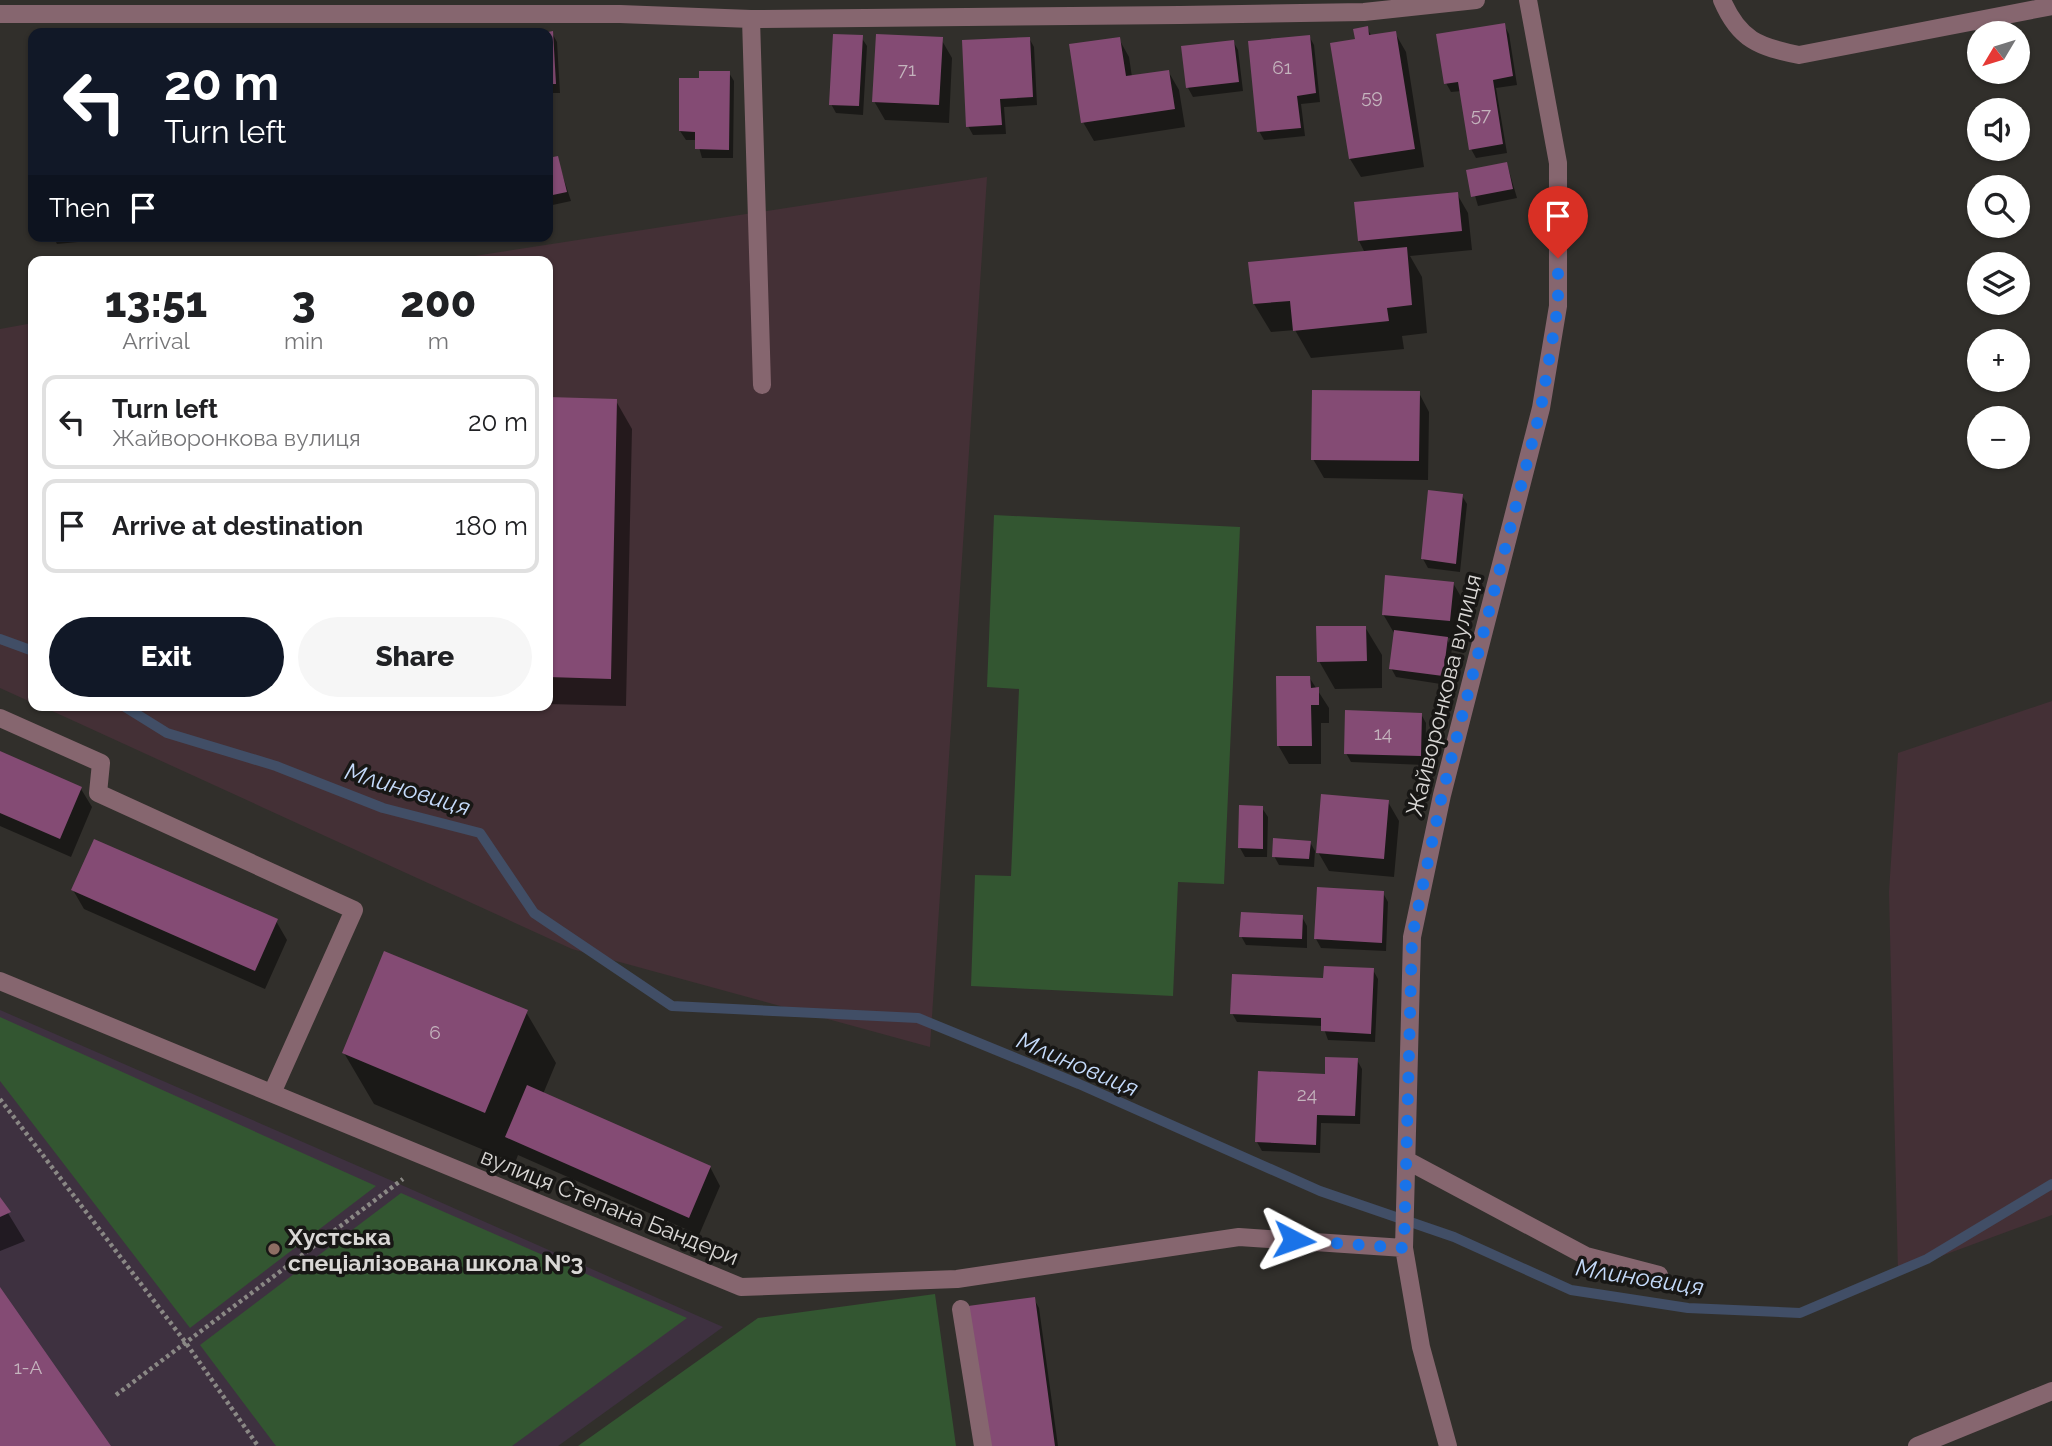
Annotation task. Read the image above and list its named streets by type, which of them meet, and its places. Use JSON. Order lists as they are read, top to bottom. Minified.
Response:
{"streets":{"street":["Жайворонкова вулиця","вулиця Степана Бандери"]},"crossings":[["Жайворонкова вулиця","вулиця Степана Бандери"]],"water":["Млиновиця"],"places":["Хустська спеціалізована школа №3"],"house_numbers":["61","71","59","57","14","6","24","1-А"],"north":"bottom left","page":{"map_buttons":["+","−"],"turn":["20 m","Turn left"],"then":"Then","eta":["13:51","Arrival","3","min","200","m"],"list":[{"name":"Turn left","note":"Жайворонкова вулиця","value":"20 m"},{"name":"Arrive at destination","value":"180 m"}],"buttons":["Exit","Share"]}}
